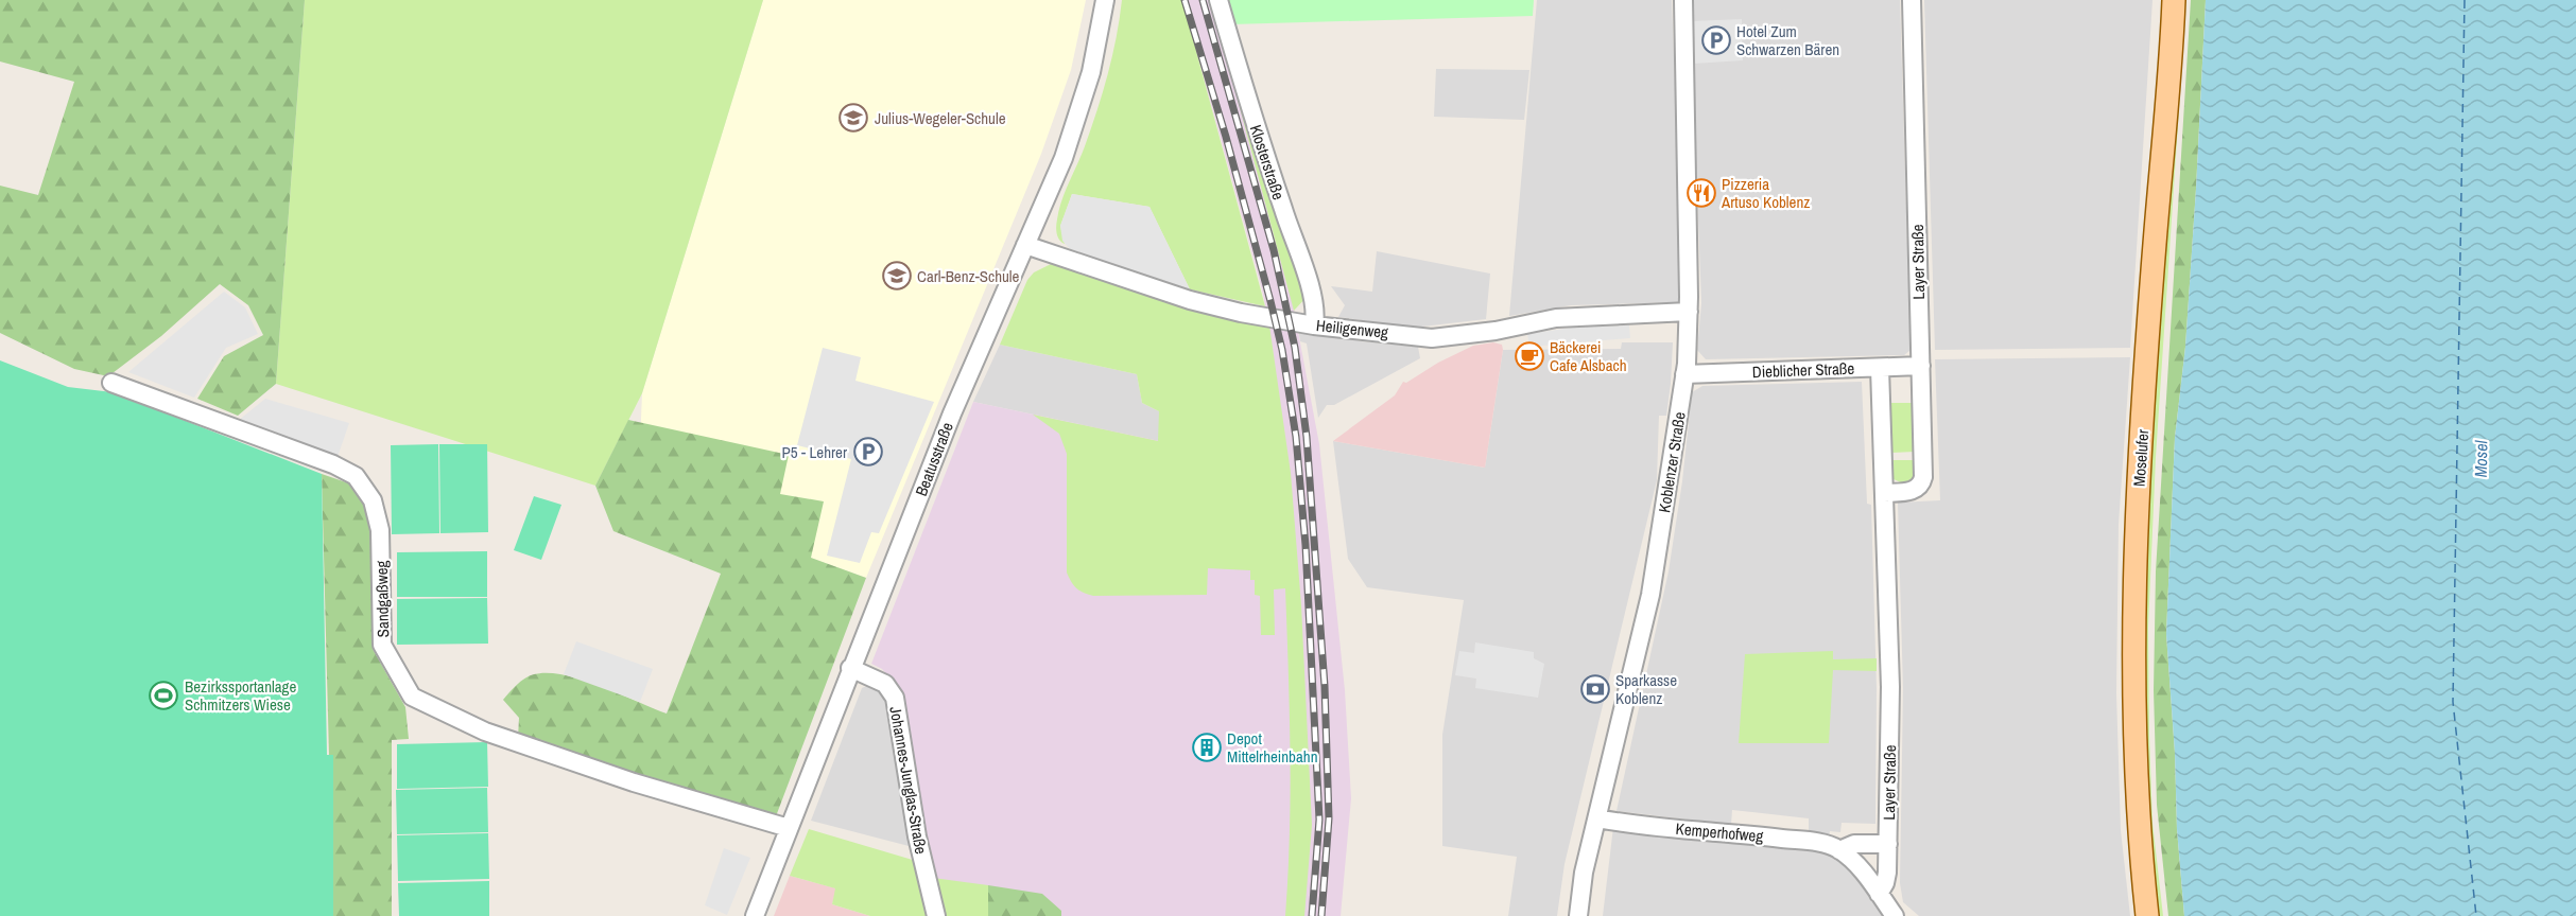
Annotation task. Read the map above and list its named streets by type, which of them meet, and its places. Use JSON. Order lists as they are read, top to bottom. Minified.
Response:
{"streets":{"main road":["Moselufer"],"street":["Klosterstraße","Layer Straße","Heiligenweg","Dieblicher Straße","Beatusstraße","Koblenzer Straße","Sandgaßweg","Johannes-Junglas-Straße","Kemperhofweg"]},"crossings":[["Klosterstraße","Heiligenweg"],["Layer Straße","Dieblicher Straße"],["Layer Straße","Kemperhofweg"],["Heiligenweg","Beatusstraße"],["Heiligenweg","Koblenzer Straße"],["Dieblicher Straße","Koblenzer Straße"],["Beatusstraße","Sandgaßweg"],["Beatusstraße","Johannes-Junglas-Straße"],["Koblenzer Straße","Kemperhofweg"]],"water":["Mosel"],"places":{"parking":["Hotel Zum Schwarzen Bären","P5 - Lehrer"],"school or university":["Julius-Wegeler-Schule","Carl-Benz-Schule"],"restaurant":["Pizzeria Artuso Koblenz"],"cafe":["Bäckerei Cafe Alsbach"],"bank":["Sparkasse Koblenz"],"sports":["Bezirkssportanlage Schmitzers Wiese"],"building":["Depot Mittelrheinbahn"]}}
